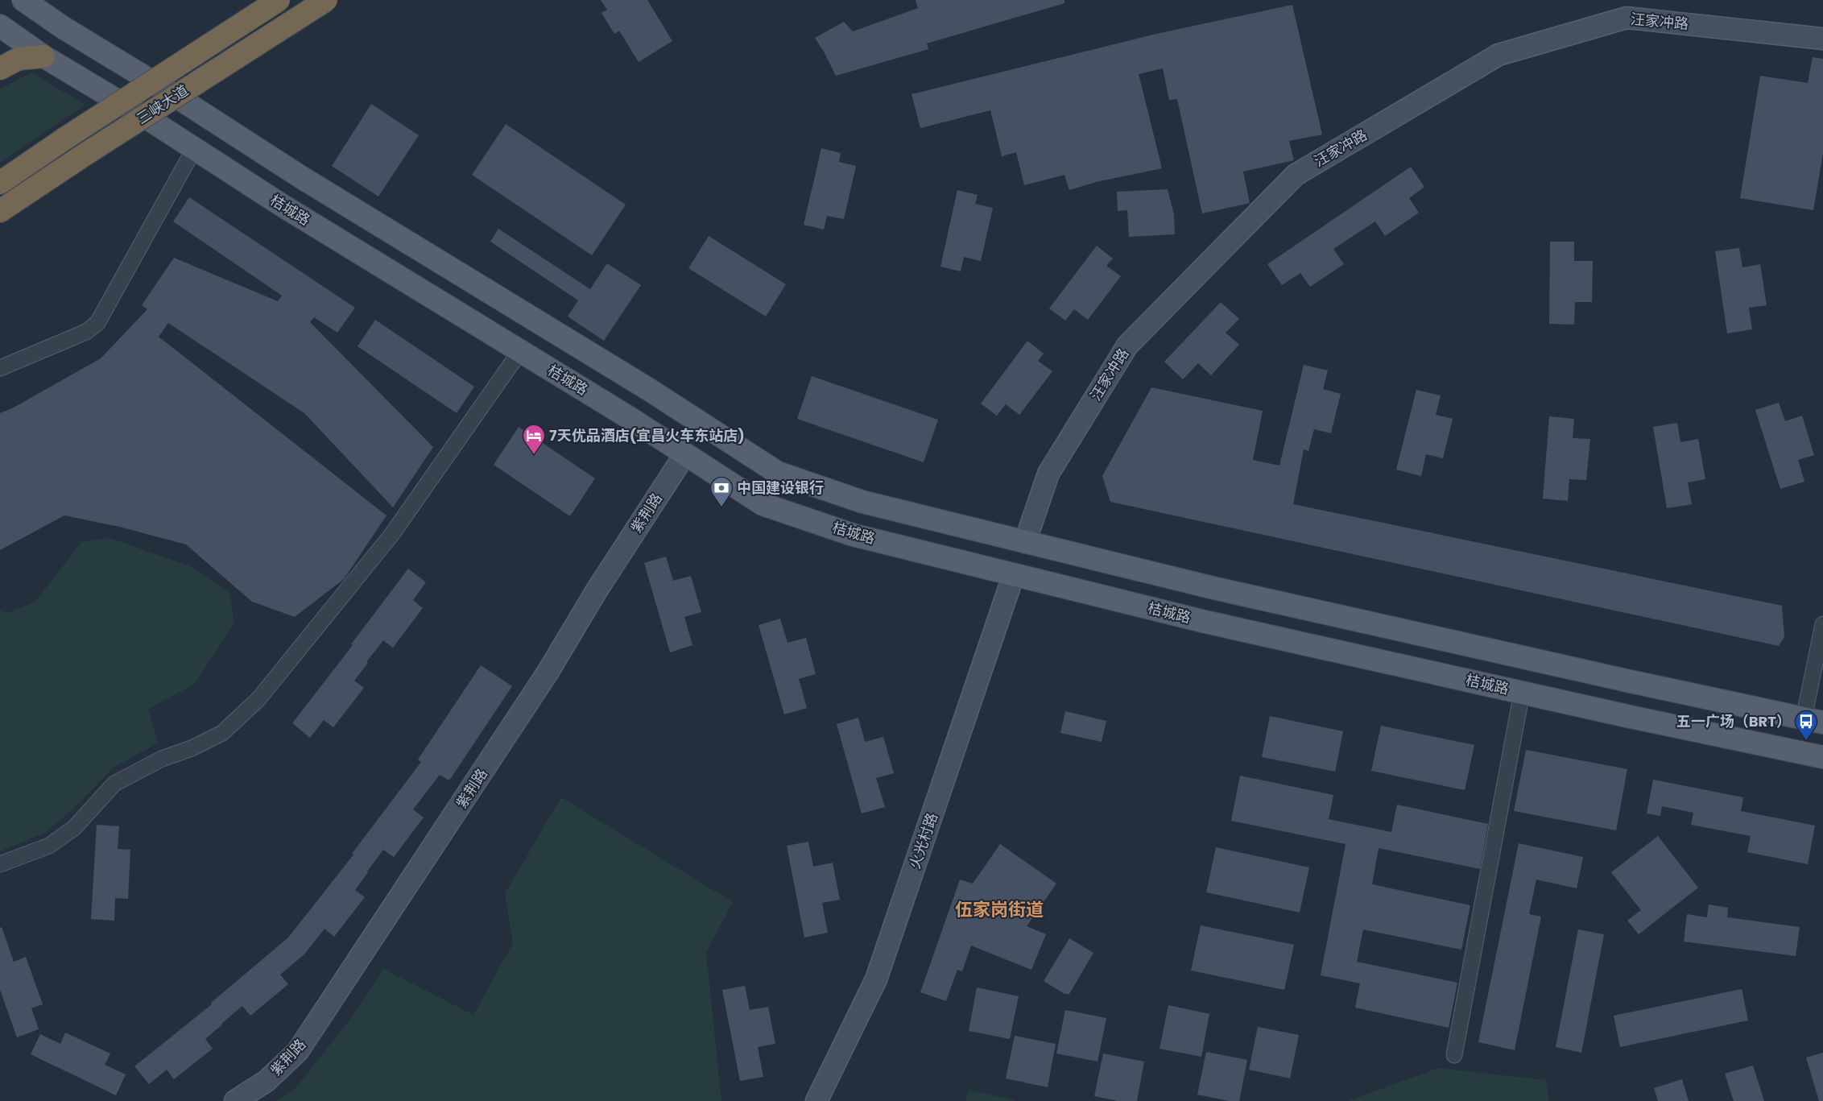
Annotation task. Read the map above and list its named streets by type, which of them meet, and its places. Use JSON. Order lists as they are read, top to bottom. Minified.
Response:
{"streets":{"highway":["三峡大道"],"main road":["桔城路"],"street":["汪家冲路","紫荆路","火光村路"]},"crossings":[["桔城路","紫荆路"],["桔城路","火光村路"]],"districts":["伍家岗街道"],"places":{"hotel":["7天优品酒店(宜昌火车东站店)"],"bank":["中国建设银行"],"bus stop":["五一广场（BRT）"]}}
